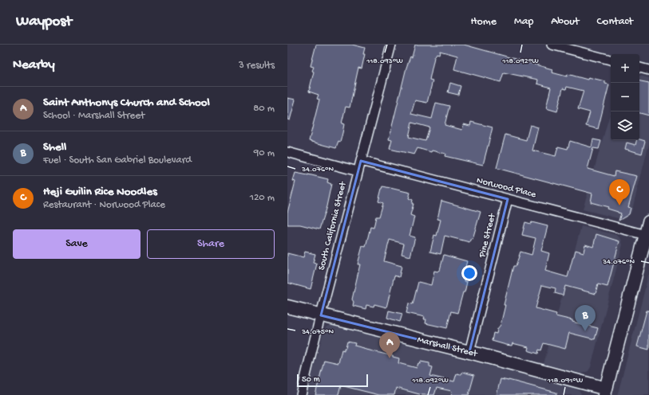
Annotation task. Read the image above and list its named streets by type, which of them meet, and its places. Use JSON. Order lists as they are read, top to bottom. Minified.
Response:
{"streets":{"street":["Norwood Place","South California Street","Pine Street","Marshall Street"]},"crossings":[["Norwood Place","South California Street"],["Norwood Place","Pine Street"],["South California Street","Marshall Street"],["Pine Street","Marshall Street"]],"scale_bar":"50 m","page":{"header":"Waypost","nav":["Home","Map","About","Contact"],"heading":["Nearby","3 results"],"map_buttons":["+","−"],"list":[{"mark":"A","name":"Saint Anthonys Church and School","note":"School · Marshall Street","value":"80 m"},{"mark":"B","name":"Shell","note":"Fuel · South San Gabriel Boulevard","value":"90 m"},{"mark":"C","name":"Heji Guilin Rice Noodles","note":"Restaurant · Norwood Place","value":"120 m"}],"pins":["C","B","A"],"buttons":["Save","Share"],"scale":"50 m"},"coordinates":["118.093°W","118.092°W","34.076°N","34.075°N","118.091°W"]}
